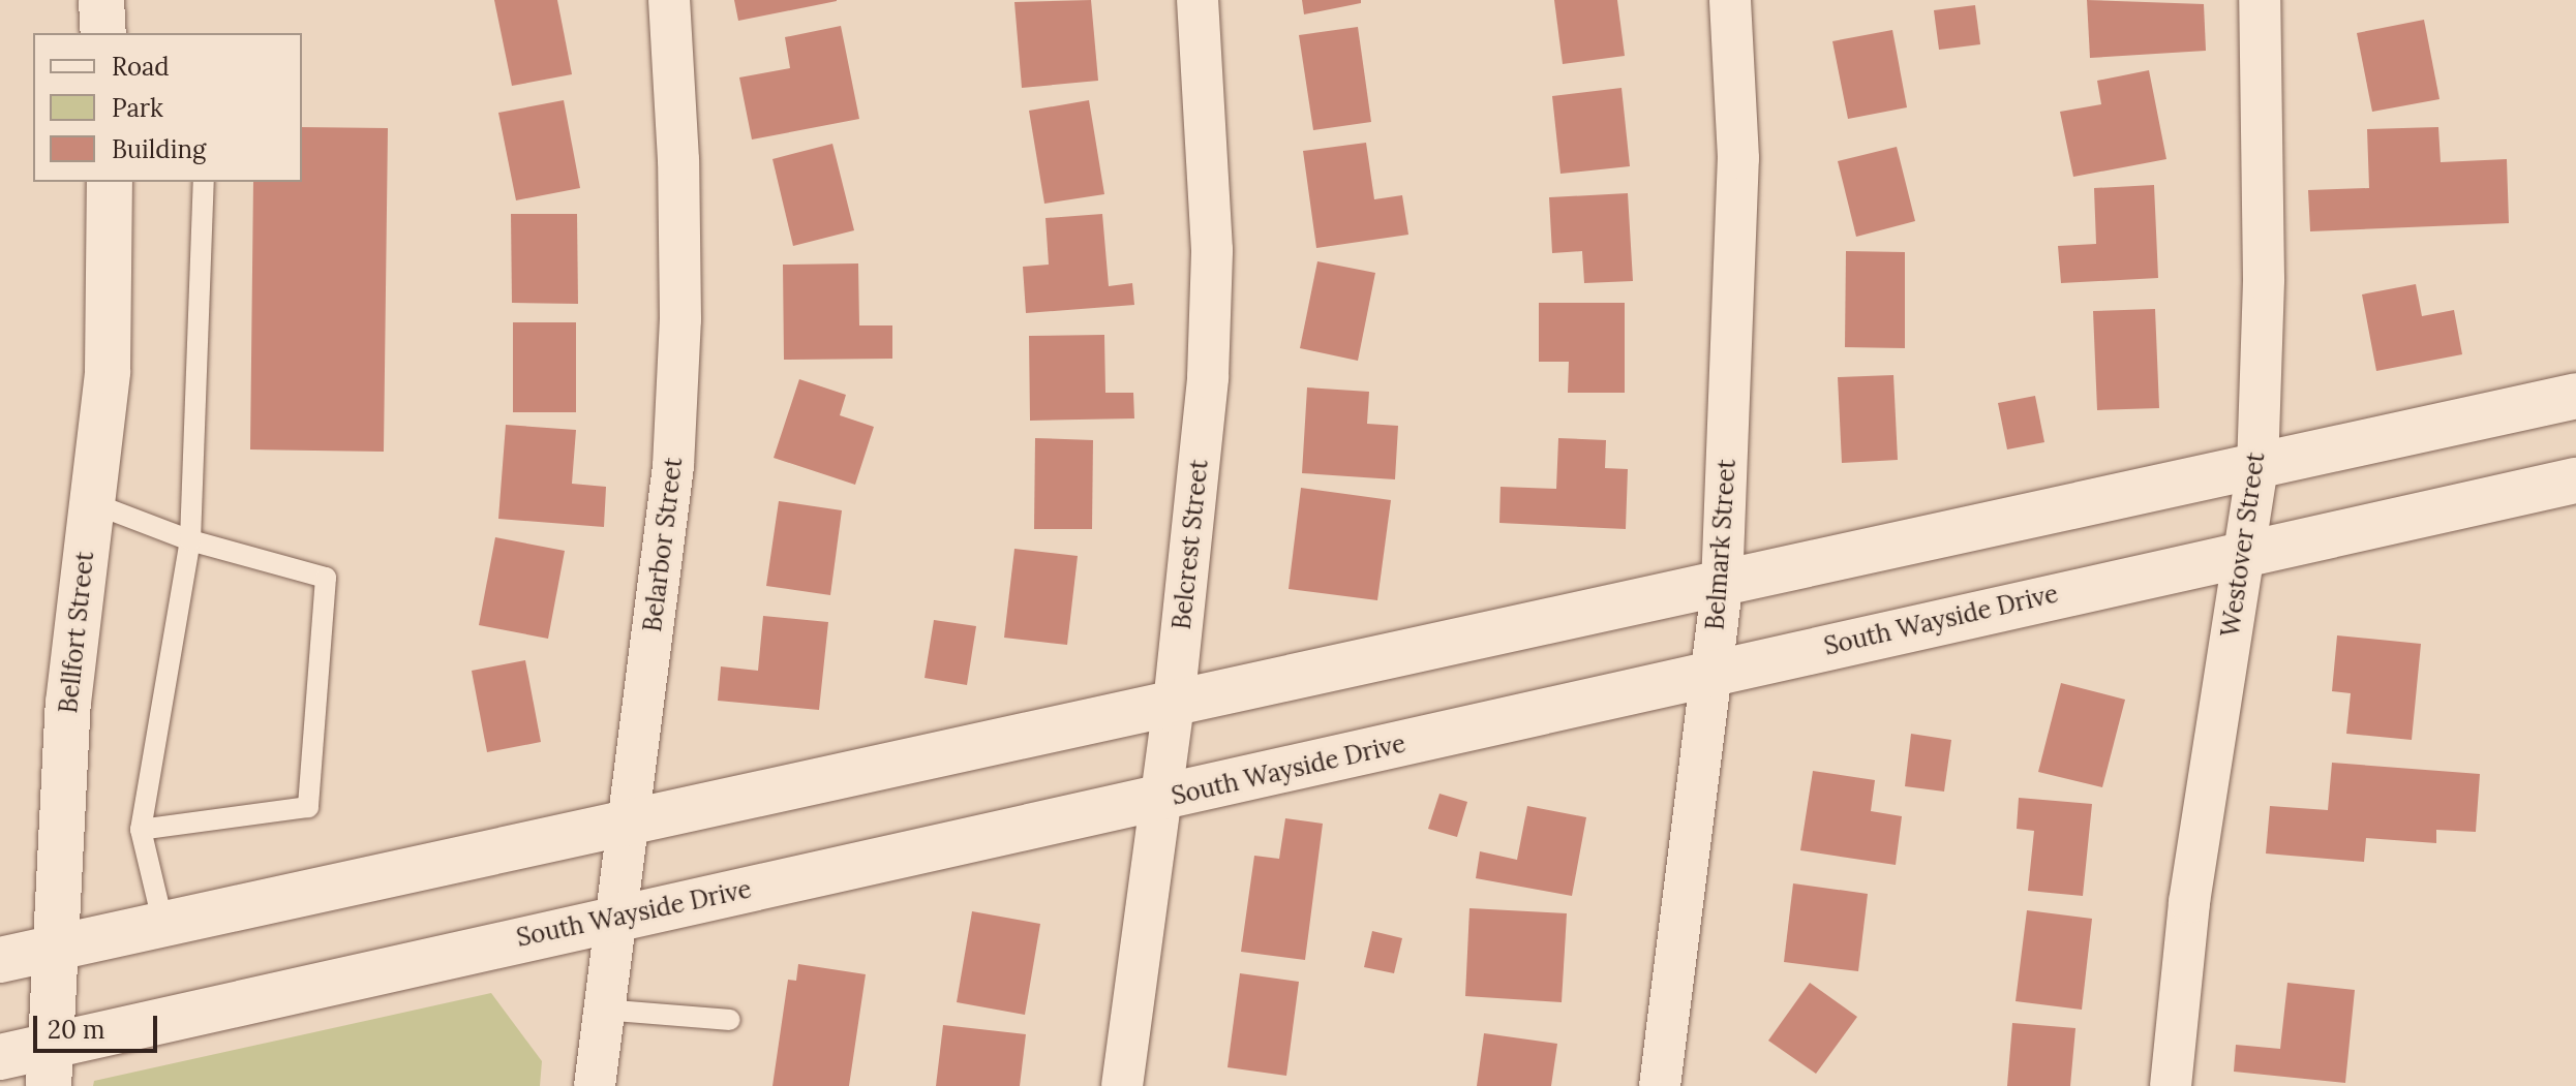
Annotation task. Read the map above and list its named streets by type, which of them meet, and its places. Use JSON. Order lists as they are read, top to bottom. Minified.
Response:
{"streets":{"street":["Belarbor Street","Belcrest Street","Belmark Street","Westover Street","South Wayside Drive","Bellfort Street"]},"crossings":[["Belarbor Street","South Wayside Drive"],["Belcrest Street","South Wayside Drive"],["Belmark Street","South Wayside Drive"],["Westover Street","South Wayside Drive"],["South Wayside Drive","Bellfort Street"]],"legend":["Road","Park","Building"],"scale_bar":"20 m"}
